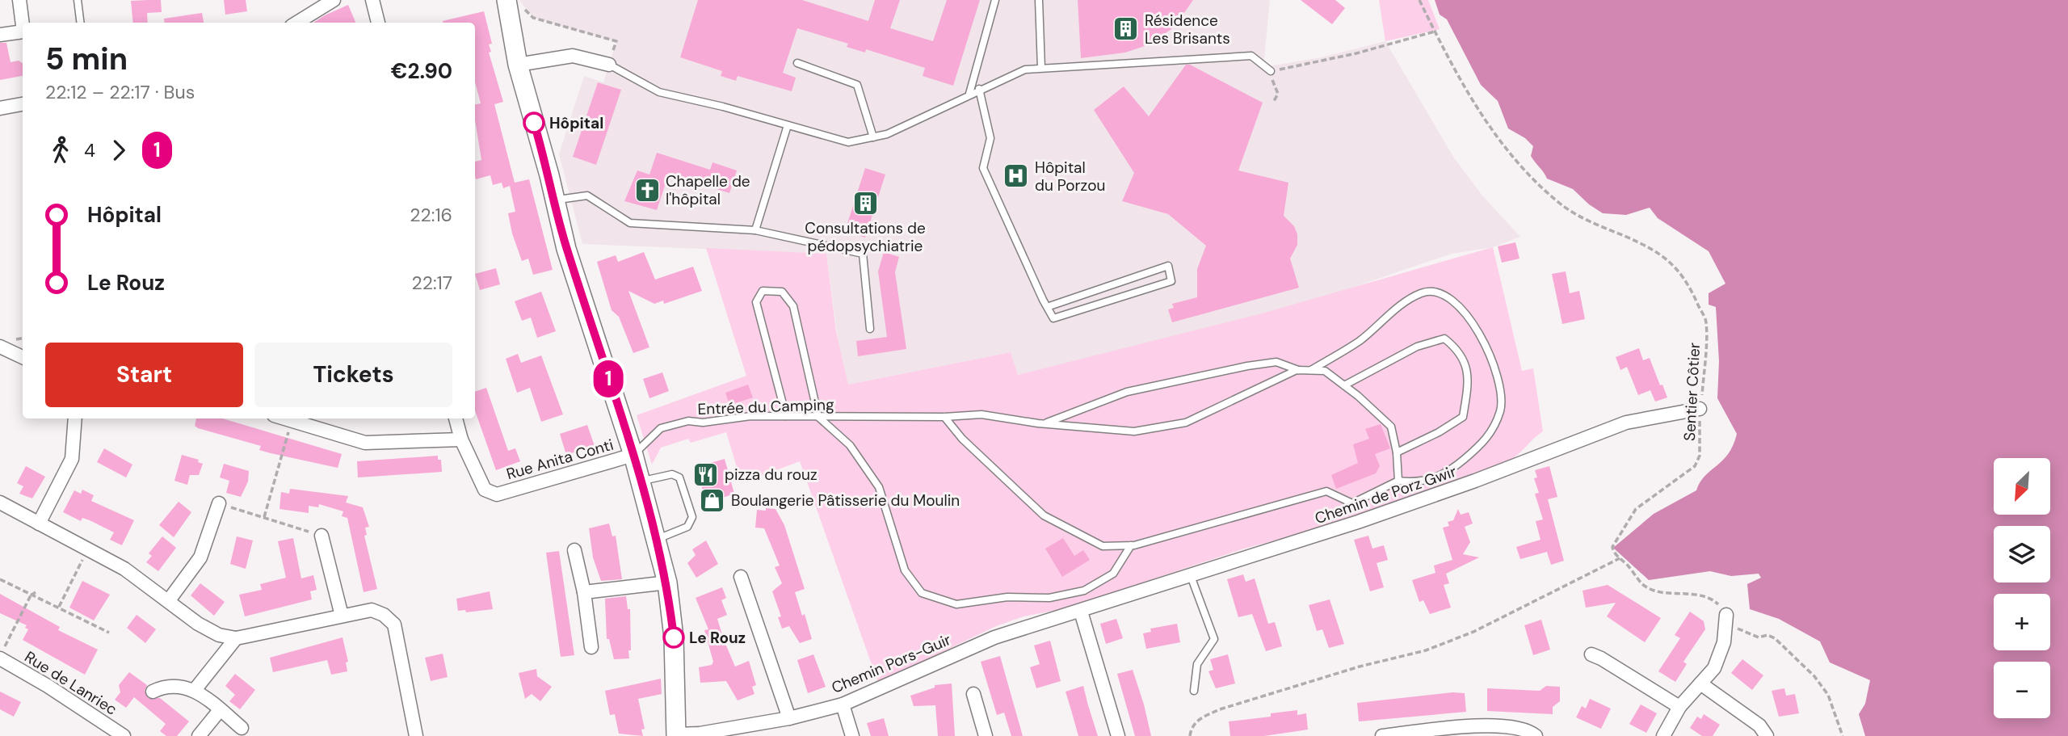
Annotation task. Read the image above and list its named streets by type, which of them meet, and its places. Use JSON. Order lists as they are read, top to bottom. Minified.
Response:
{"streets":{"street":["Rue Anita Conti","Chemin de Porz Gwir","Chemin Pors-Guir","Rue de Lanriec"],"lane":["Entrée du Camping"],"path":["Sentier Côtier"]},"crossings":[["Sentier Côtier","Chemin de Porz Gwir"],["Entrée du Camping","Rue Anita Conti"],["Chemin de Porz Gwir","Chemin Pors-Guir"]],"places":{"building":["Résidence Les Brisants","Consultations de pédopsychiatrie"],"other":["Hôpital","Le Rouz"],"hospital":["Hôpital du Porzou"],"church":["Chapelle de l'hôpital"],"restaurant":["pizza du rouz"],"shop":["Boulangerie Pâtisserie du Moulin"]},"lines":["bus line 1"],"north":"bottom left","page":{"on_map":"1","heading":["5 min","22:12 – 22:17 · Bus","€2.90"],"legs":["4","1"],"list":[{"name":"Hôpital","value":"22:16"},{"name":"Le Rouz","value":"22:17"}],"buttons":["Start","Tickets"],"map_buttons":["+","−"]}}
